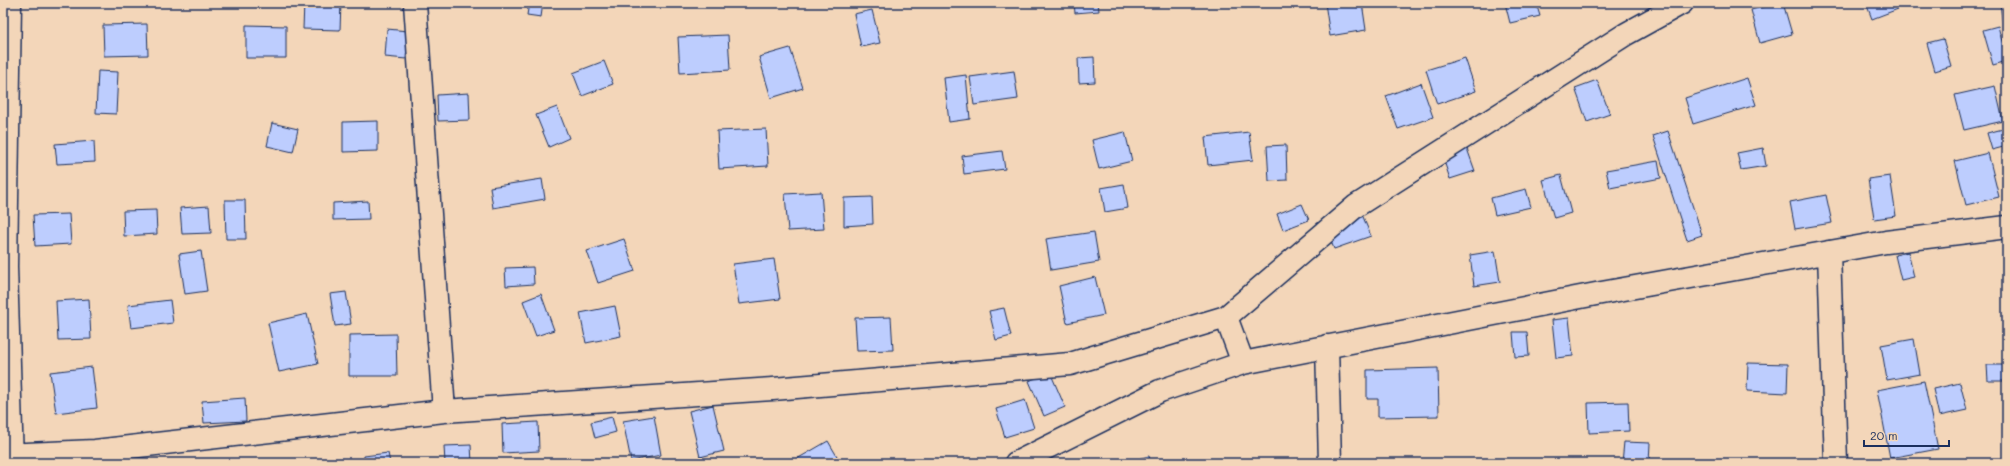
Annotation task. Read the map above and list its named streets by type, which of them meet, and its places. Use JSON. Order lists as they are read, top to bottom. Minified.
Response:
{"scale_bar":"20 m"}
